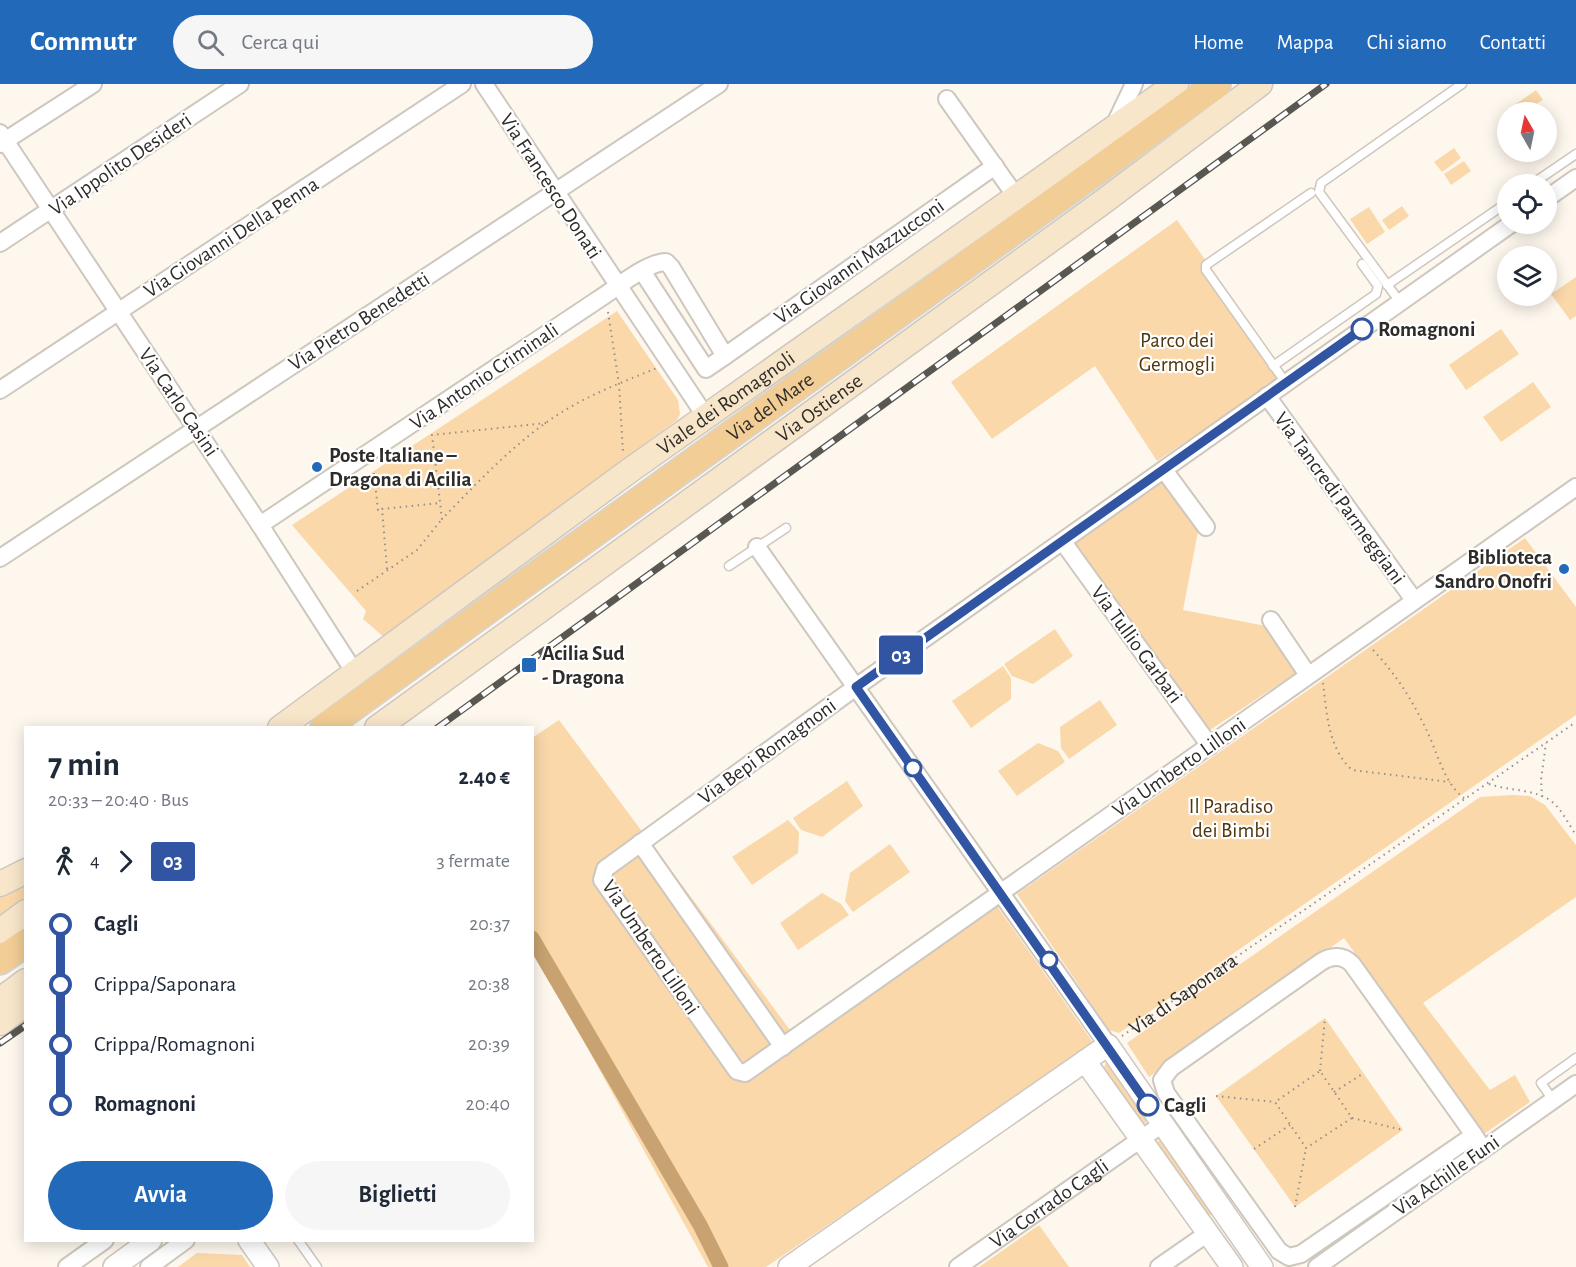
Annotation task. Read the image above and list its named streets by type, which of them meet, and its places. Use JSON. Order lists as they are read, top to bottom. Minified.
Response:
{"streets":{"main road":["Viale dei Romagnoli","Via del Mare","Via Ostiense"],"street":["Via Ippolito Desideri","Via Francesco Donati","Via Giovanni Della Penna","Via Giovanni Mazzucconi","Via Pietro Benedetti","Via Antonio Criminali","Via Carlo Casini","Via Tancredi Parmeggiani","Via Tullio Garbari","Via Bepi Romagnoni","Via Umberto Lilloni","Via di Saponara","Via Achille Funi","Via Corrado Cagli"]},"crossings":[["Via Ippolito Desideri","Via Carlo Casini"],["Via Francesco Donati","Via Pietro Benedetti"],["Via Francesco Donati","Via Antonio Criminali"],["Via Francesco Donati","Viale dei Romagnoli"],["Via Giovanni Della Penna","Via Carlo Casini"],["Via Pietro Benedetti","Via Carlo Casini"],["Via Antonio Criminali","Via Carlo Casini"],["Via Carlo Casini","Viale dei Romagnoli"],["Via Tancredi Parmeggiani","Via Bepi Romagnoni"],["Via Tancredi Parmeggiani","Via Umberto Lilloni"],["Via Tullio Garbari","Via Bepi Romagnoni"],["Via Tullio Garbari","Via Umberto Lilloni"],["Via Bepi Romagnoni","Via Umberto Lilloni"]],"parks":["Parco dei Germogli","Il Paradiso dei Bimbi"],"places":{"other":["Romagnoni","Poste Italiane – Dragona di Acilia","Biblioteca Sandro Onofri","Cagli"],"transit":["Acilia Sud - Dragona"]},"lines":["bus line 03"],"north":"top","page":{"header":"Commutr","search":"Cerca qui","nav":["Home","Mappa","Chi siamo","Contatti"],"on_map":"03","heading":["7 min","20:33 – 20:40 · Bus","2.40 €"],"legs":["4","03","3 fermate"],"list":[{"name":"Cagli","value":"20:37"},{"name":"Crippa/Saponara","value":"20:38"},{"name":"Crippa/Romagnoni","value":"20:39"},{"name":"Romagnoni","value":"20:40"}],"buttons":["Avvia","Biglietti"]}}
